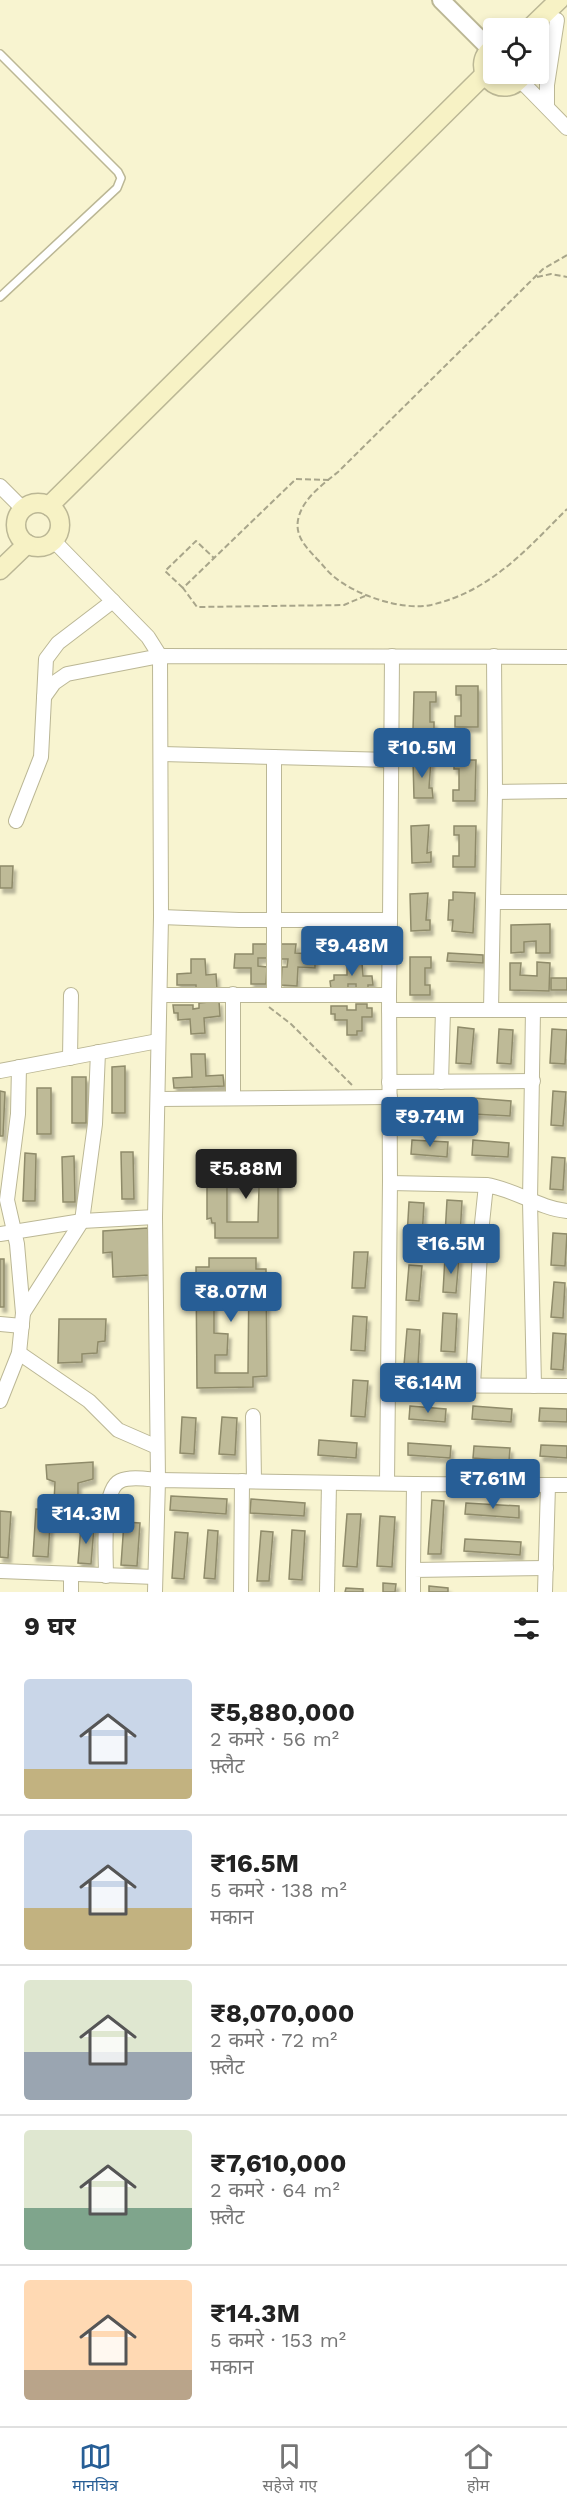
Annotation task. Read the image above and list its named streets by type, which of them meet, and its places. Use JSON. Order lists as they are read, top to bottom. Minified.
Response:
{"page":{"price":["₹10.5M","₹9.48M","₹9.74M","₹5.88M","₹16.5M","₹8.07M","₹6.14M","₹7.61M","₹14.3M"],"heading":"9 घर","list":[{"name":"₹5,880,000","note":"2 कमरे · 56 m² · फ़्लैट"},{"name":"₹16.5M","note":"5 कमरे · 138 m² · मकान"},{"name":"₹8,070,000","note":"2 कमरे · 72 m² · फ़्लैट"},{"name":"₹7,610,000","note":"2 कमरे · 64 m² · फ़्लैट"},{"name":"₹14.3M","note":"5 कमरे · 153 m² · मकान"}],"tabs":["मानचित्र","सहेजे गए","होम"]}}
